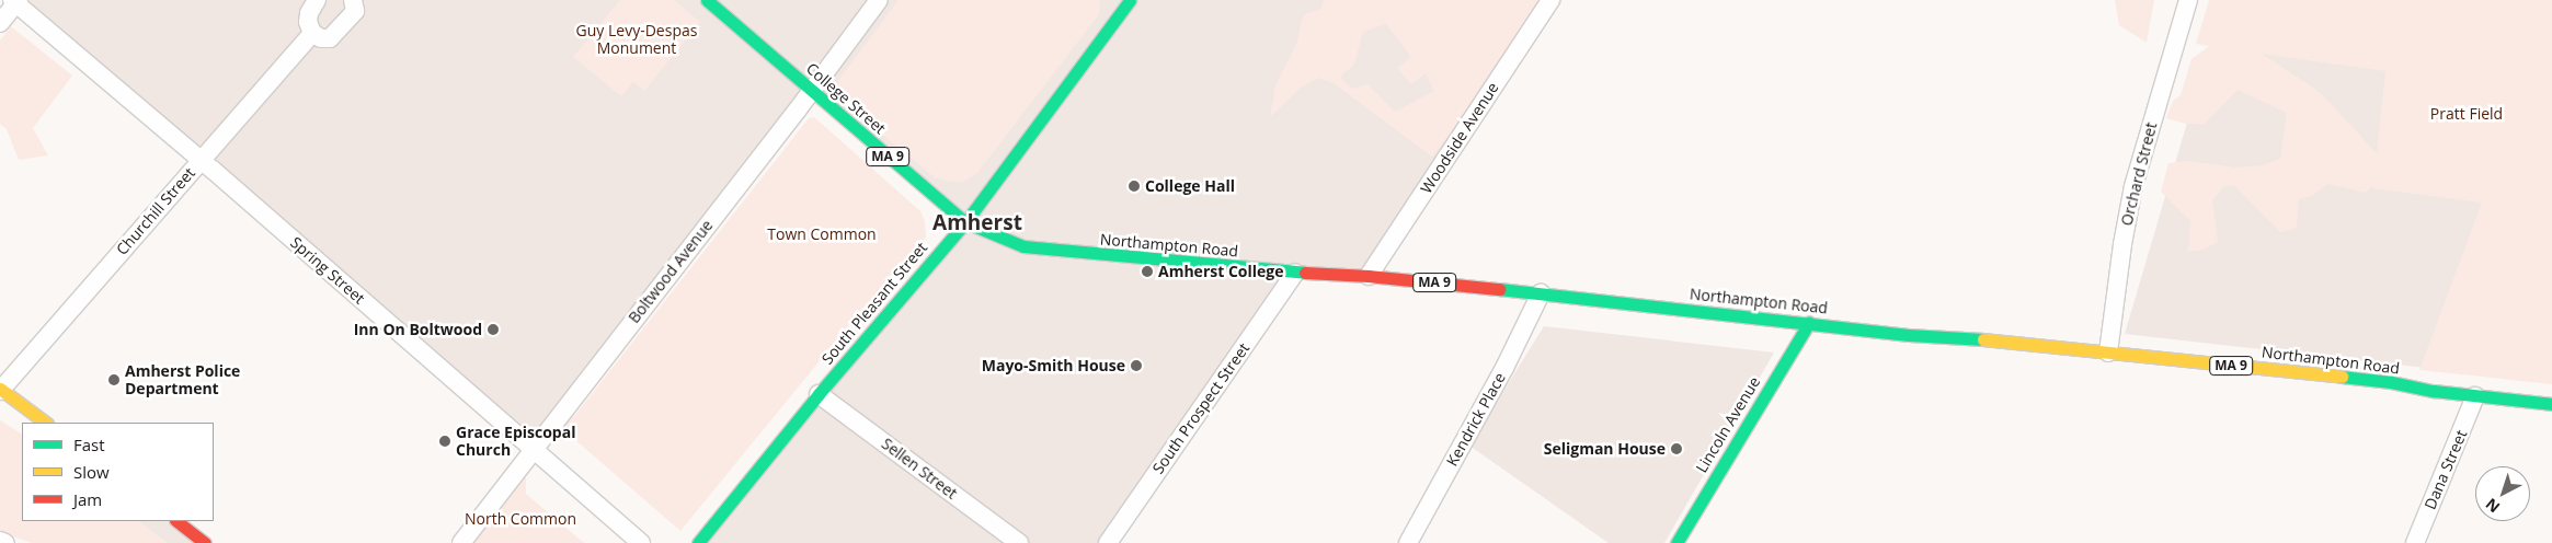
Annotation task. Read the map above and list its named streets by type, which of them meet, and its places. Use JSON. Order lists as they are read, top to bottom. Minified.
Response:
{"streets":{"main road":["College Street","MA 9","Northampton Road","South Pleasant Street","Lincoln Avenue"],"street":["Woodside Avenue","Orchard Street","Churchill Street","Spring Street","Boltwood Avenue","South Prospect Street","Kendrick Place","Sellen Street","Dana Street"]},"crossings":[["College Street","Northampton Road"],["College Street","Boltwood Avenue"],["College Street","South Pleasant Street"],["Woodside Avenue","Northampton Road"],["Orchard Street","Northampton Road"],["Churchill Street","Spring Street"],["Northampton Road","South Pleasant Street"],["Northampton Road","South Prospect Street"],["Northampton Road","Kendrick Place"],["Northampton Road","Lincoln Avenue"],["Northampton Road","Dana Street"],["Spring Street","Boltwood Avenue"],["South Pleasant Street","Sellen Street"]],"districts":["Amherst"],"parks":["Guy Levy-Despas Monument","Pratt Field","Town Common","North Common"],"places":["College Hall","Amherst College","Inn On Boltwood","Mayo-Smith House","Amherst Police Department","Grace Episcopal Church","Seligman House"],"legend":["Fast","Slow","Jam"],"north":"bottom left"}
